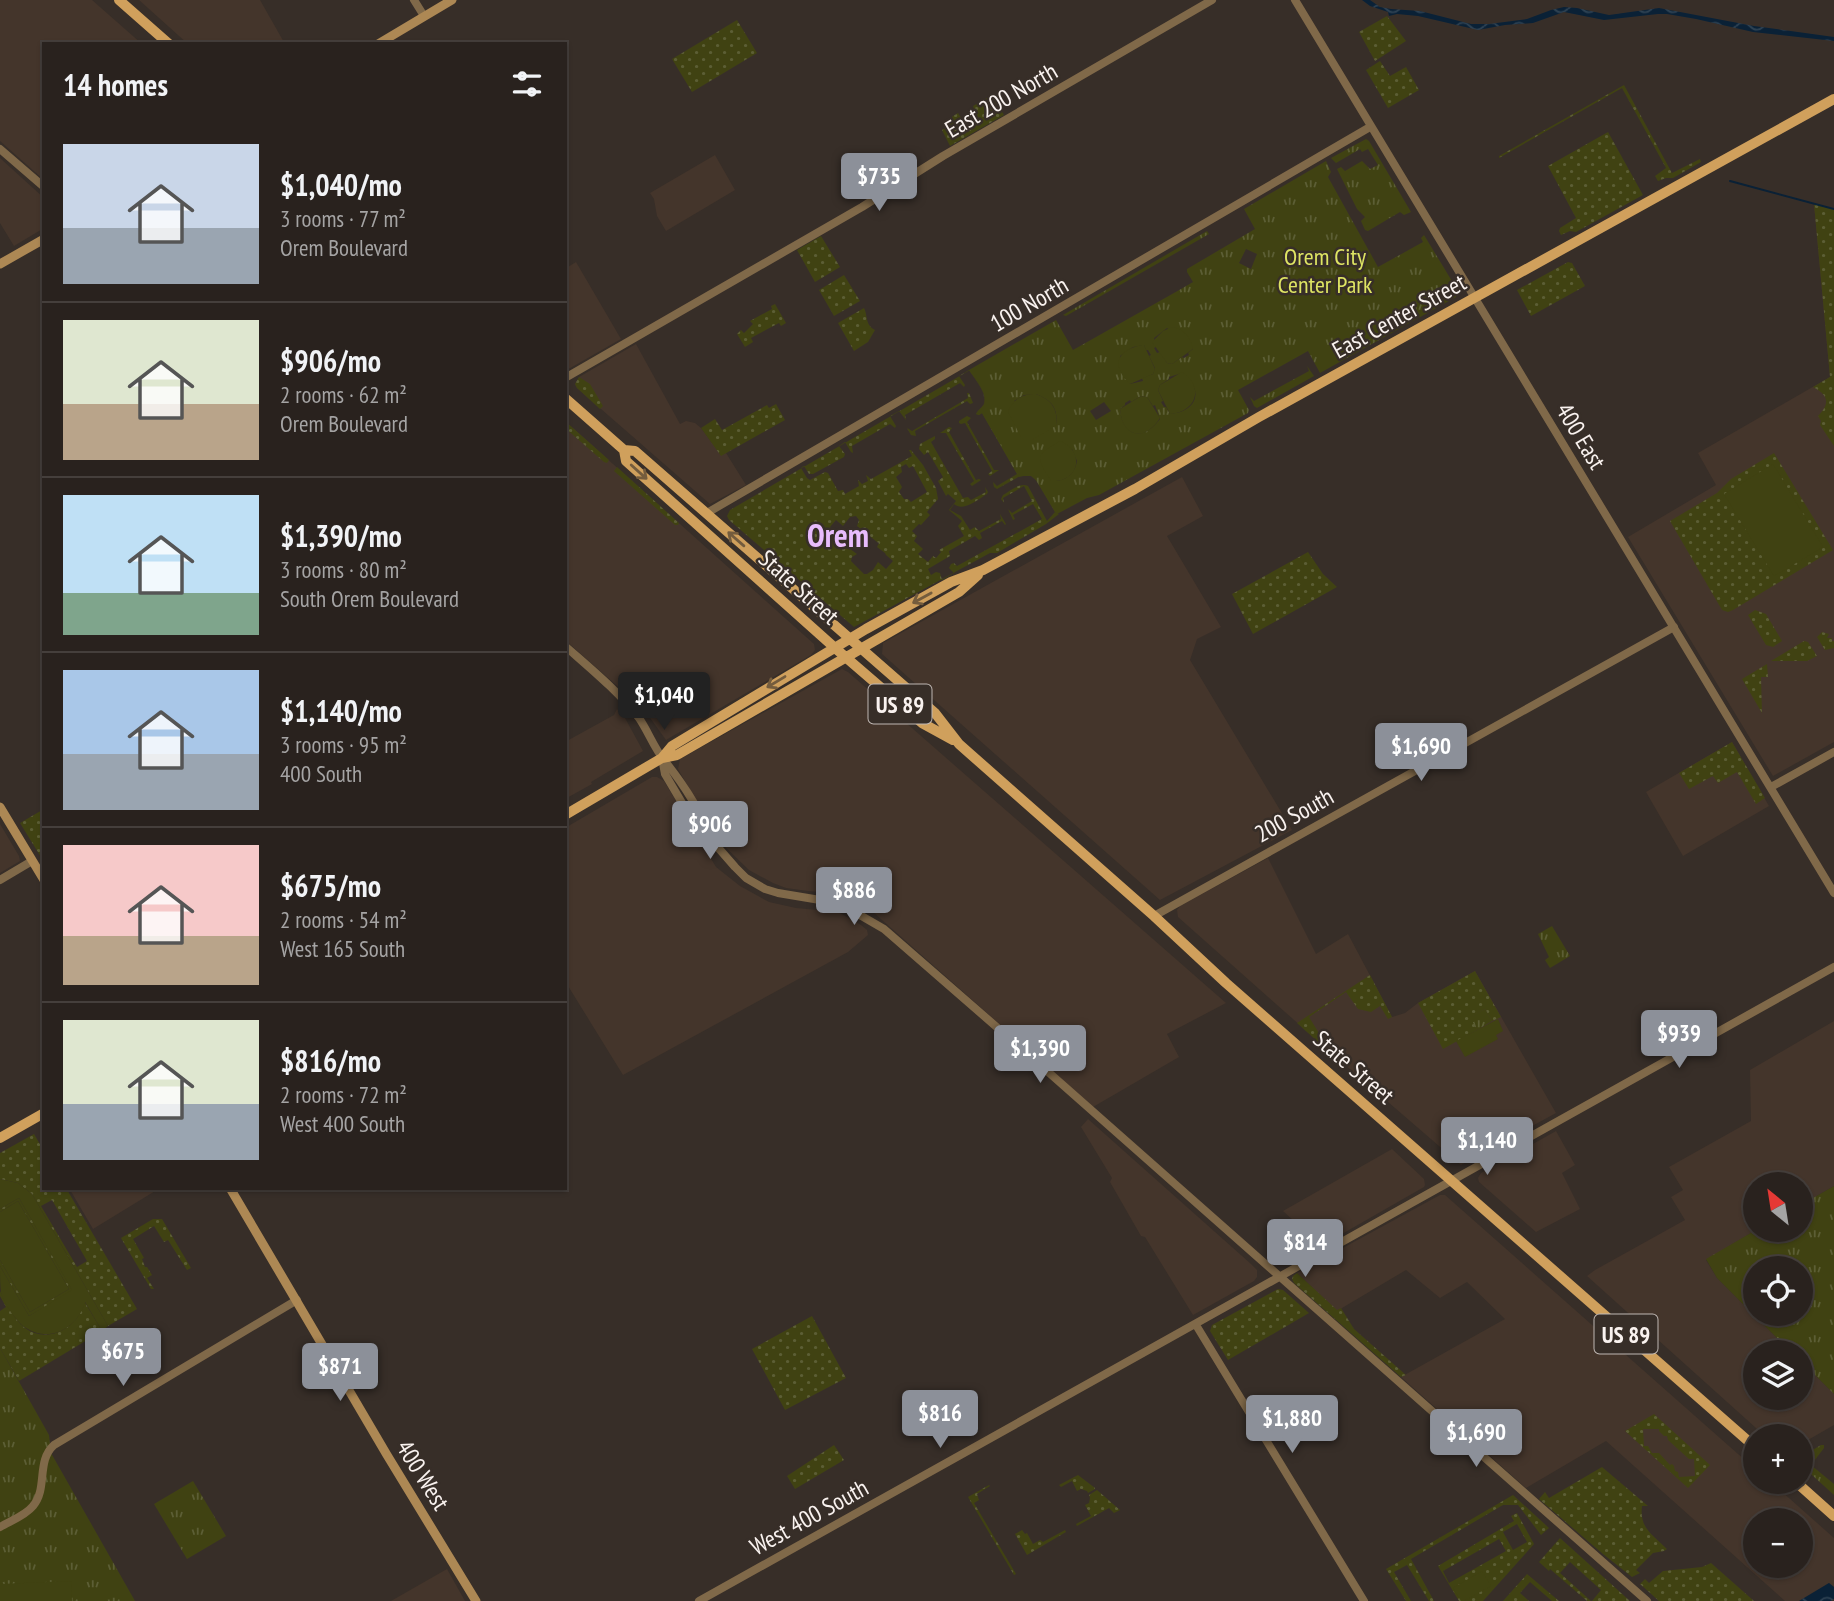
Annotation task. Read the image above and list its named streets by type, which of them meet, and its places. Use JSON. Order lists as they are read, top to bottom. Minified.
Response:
{"streets":{"main road":["East Center Street","State Street","US 89","400 West"],"street":["East 200 North","100 North","400 East","200 South","West 400 South"]},"crossings":[["100 North","400 East"],["100 North","State Street"],["East Center Street","400 East"],["East Center Street","State Street"],["400 East","200 South"],["State Street","200 South"],["State Street","West 400 South"]],"districts":["Orem"],"parks":["Orem City Center Park"],"north":"top left","page":{"heading":"14 homes","list":[{"name":"$1,040/mo","note":"3 rooms · 77 m² · Orem Boulevard"},{"name":"$906/mo","note":"2 rooms · 62 m² · Orem Boulevard"},{"name":"$1,390/mo","note":"3 rooms · 80 m² · South Orem Boulevard"},{"name":"$1,140/mo","note":"3 rooms · 95 m² · 400 South"},{"name":"$675/mo","note":"2 rooms · 54 m² · West 165 South"},{"name":"$816/mo","note":"2 rooms · 72 m² · West 400 South"}],"price":["$735","$1,040","$1,690","$906","$886","$939","$1,390","$1,140","$814","$675","$871","$816","$1,880","$1,690"],"map_buttons":["+","−"]}}
